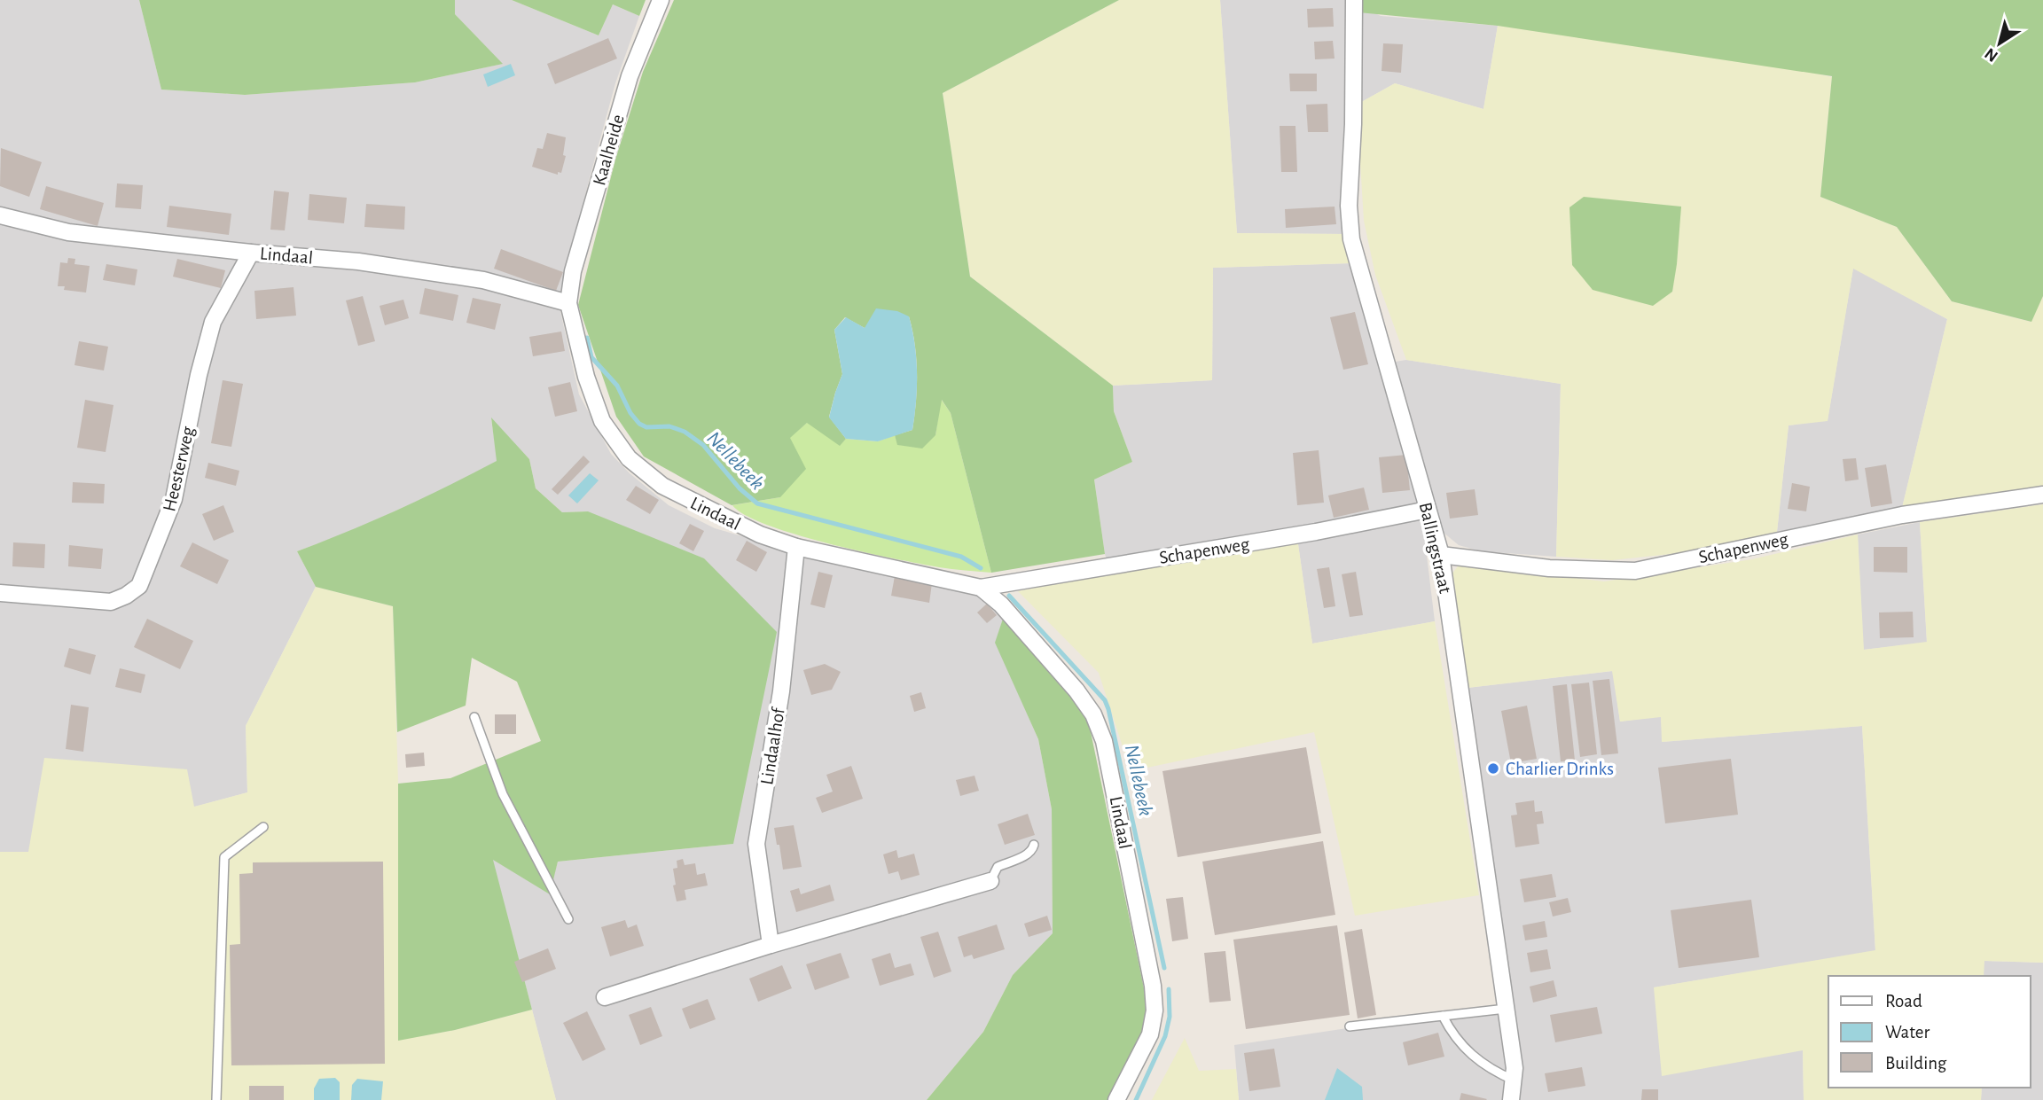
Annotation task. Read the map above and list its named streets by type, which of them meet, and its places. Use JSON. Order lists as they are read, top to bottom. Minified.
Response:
{"streets":{"street":["Kaalheide","Lindaal","Heesterweg","Ballingstraat","Schapenweg","Lindaalhof"]},"crossings":[["Kaalheide","Lindaal"],["Lindaal","Heesterweg"],["Lindaal","Schapenweg"],["Lindaal","Lindaalhof"],["Ballingstraat","Schapenweg"]],"water":["Nellebeek"],"places":["Charlier Drinks"],"legend":["Road","Water","Building"],"north":"bottom left"}
